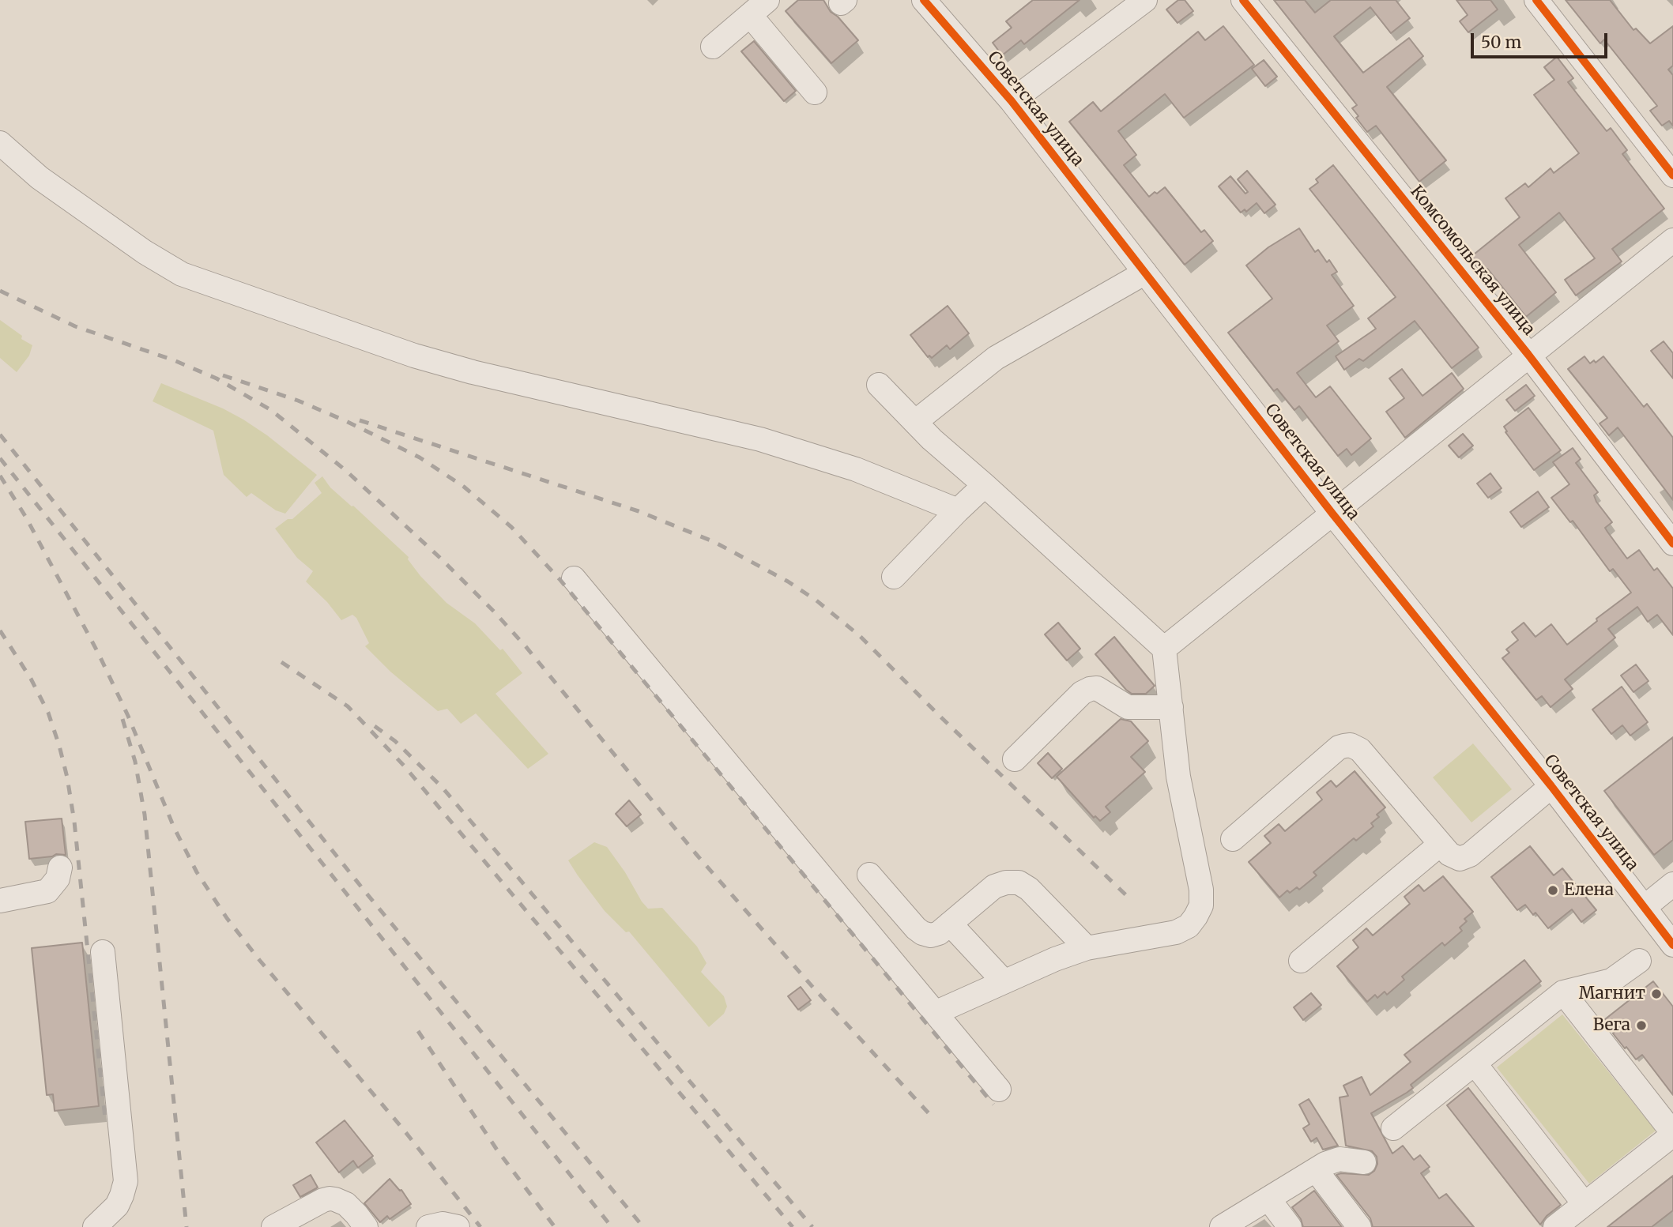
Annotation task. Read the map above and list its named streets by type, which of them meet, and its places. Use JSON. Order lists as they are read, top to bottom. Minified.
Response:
{"streets":{"street":["Советская улица","Комсомольская улица"]},"places":["Елена","Магнит","Вега"],"scale_bar":"50 m"}
